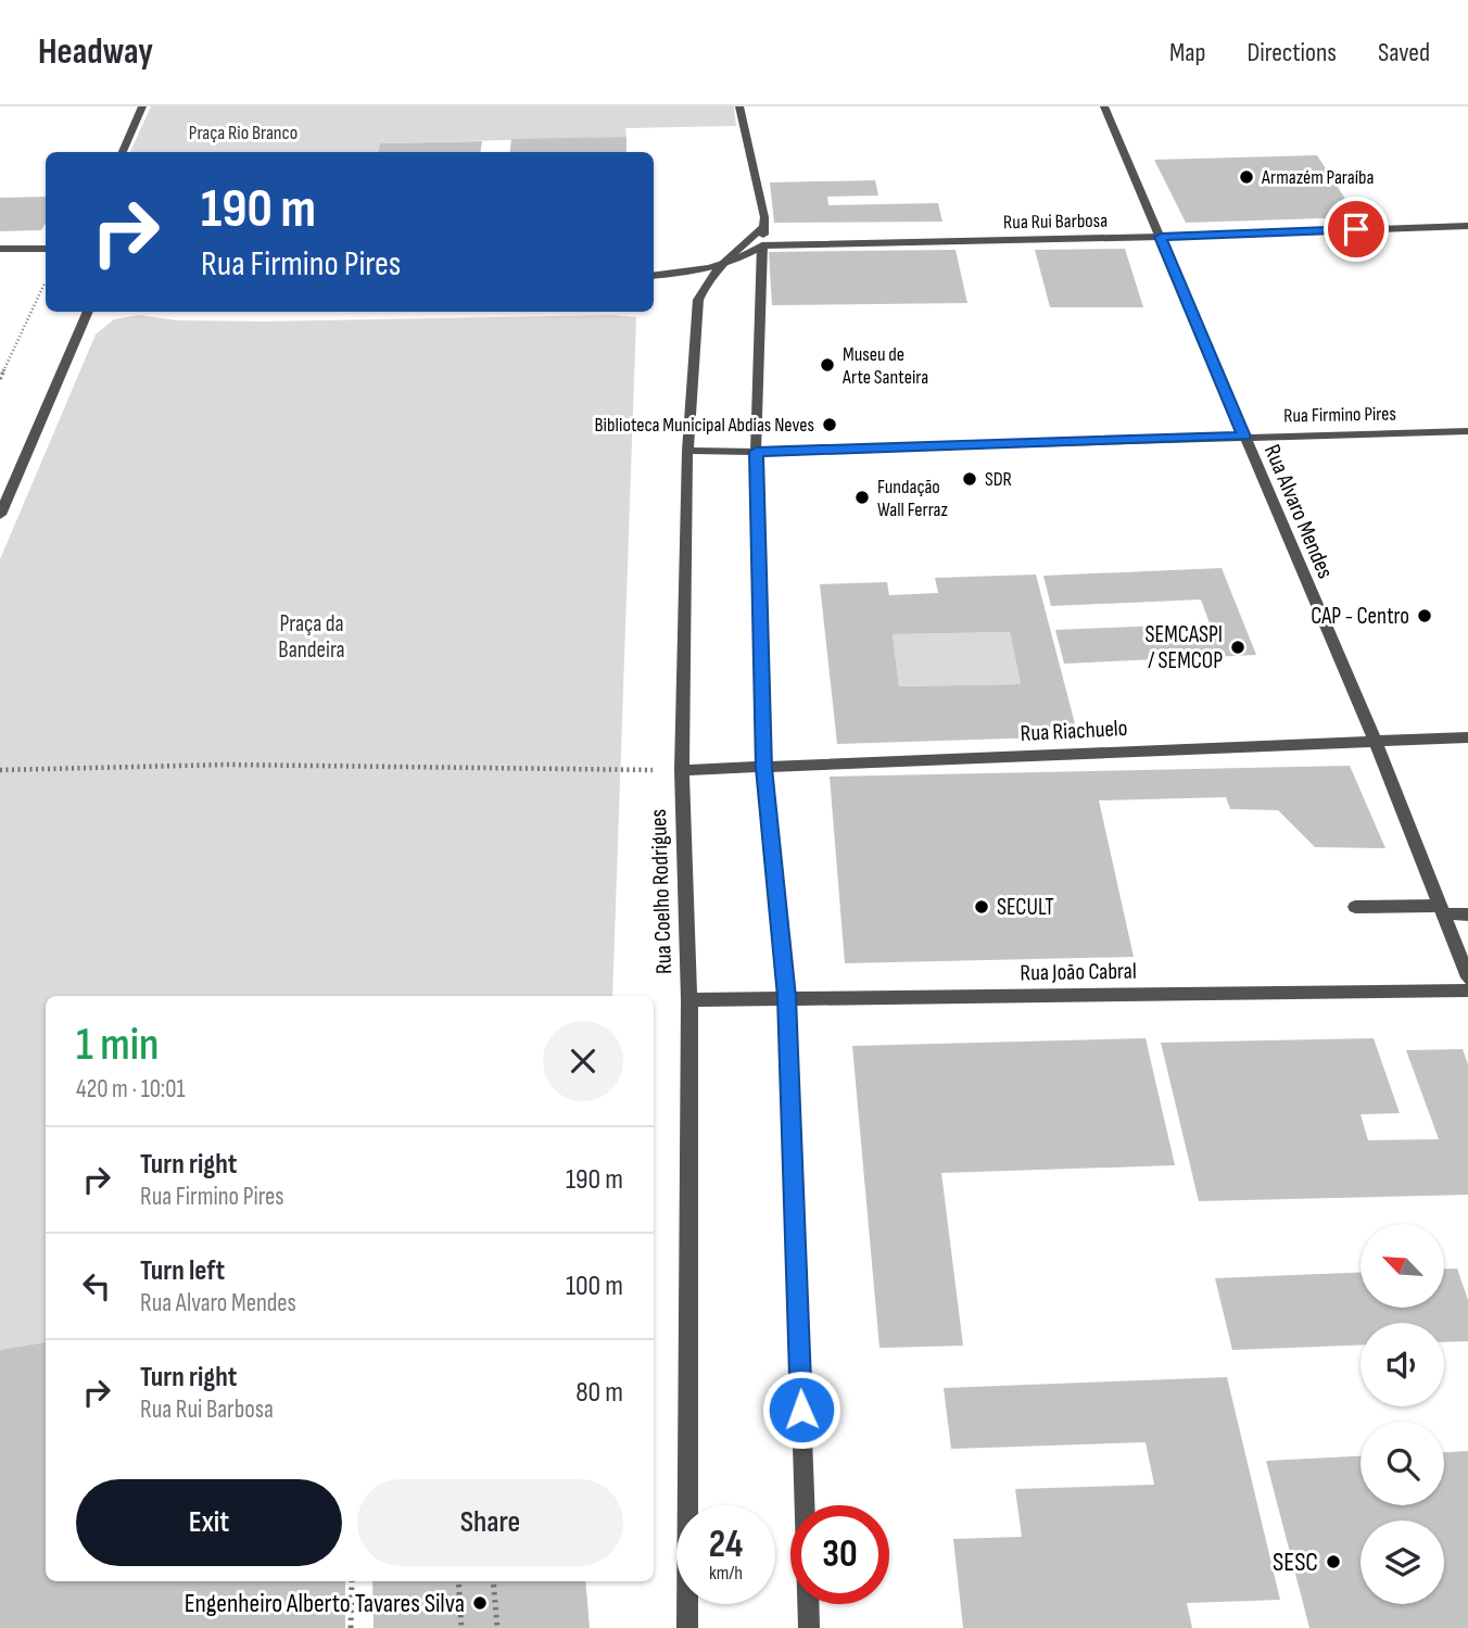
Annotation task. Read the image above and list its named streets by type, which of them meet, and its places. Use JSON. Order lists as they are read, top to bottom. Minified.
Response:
{"streets":{"street":["Rua Rui Barbosa","Rua Firmino Pires","Rua Alvaro Mendes","Rua Riachuelo","Rua Coelho Rodrigues","Rua João Cabral"]},"crossings":[["Rua Rui Barbosa","Rua Alvaro Mendes"],["Rua Rui Barbosa","Rua Coelho Rodrigues"],["Rua Firmino Pires","Rua Alvaro Mendes"],["Rua Firmino Pires","Rua Coelho Rodrigues"],["Rua Alvaro Mendes","Rua Riachuelo"],["Rua Riachuelo","Rua Coelho Rodrigues"],["Rua Coelho Rodrigues","Rua João Cabral"]],"parks":["Praça Rio Branco","Praça da Bandeira"],"places":["Armazém Paraíba","Museu de Arte Santeira","Biblioteca Municipal Abdias Neves","SDR","Fundação Wall Ferraz","CAP - Centro","SEMCASPI / SEMCOP","SECULT","SESC","Engenheiro Alberto Tavares Silva"],"north":"top left","page":{"header":"Headway","nav":["Map","Directions","Saved"],"turn":["190 m","Rua Firmino Pires"],"heading":["1 min","420 m · 10:01"],"list":[{"name":"Turn right","note":"Rua Firmino Pires","value":"190 m"},{"name":"Turn left","note":"Rua Alvaro Mendes","value":"100 m"},{"name":"Turn right","note":"Rua Rui Barbosa","value":"80 m"}],"buttons":["Exit","Share"],"speed":"24 km/h","limit":"30"}}
